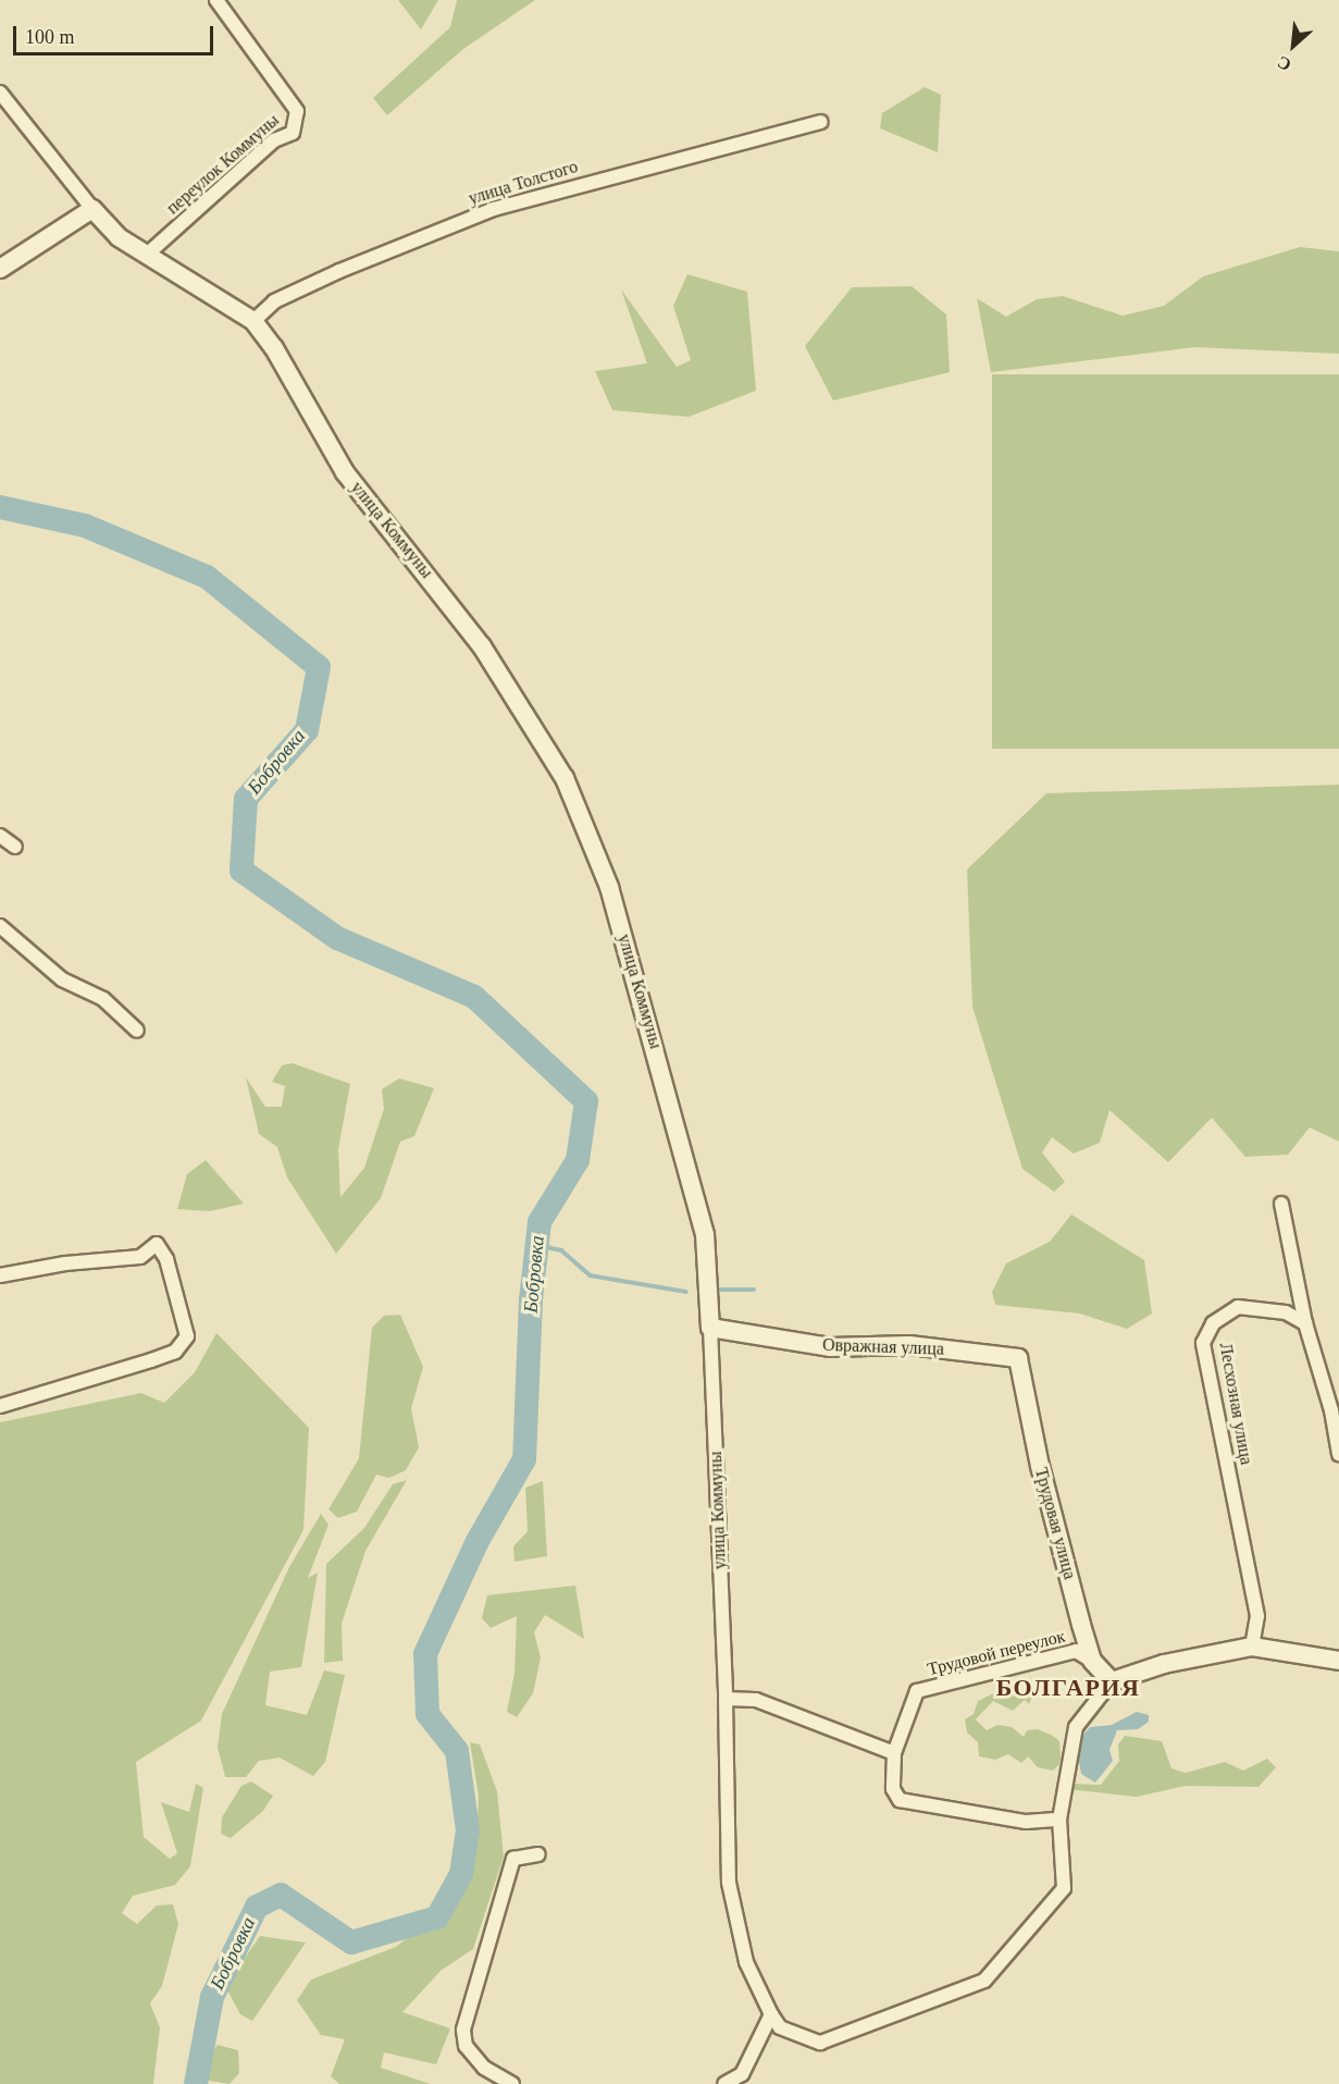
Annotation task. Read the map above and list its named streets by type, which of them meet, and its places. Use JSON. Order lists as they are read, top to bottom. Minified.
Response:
{"streets":{"street":["переулок Коммуны","улица Толстого","улица Коммуны","Овражная улица","Лесхозная улица","Трудовая улица","Трудовой переулок"]},"crossings":[["переулок Коммуны","улица Коммуны"],["улица Толстого","улица Коммуны"],["улица Коммуны","Овражная улица"],["Овражная улица","Трудовая улица"],["Трудовая улица","Трудовой переулок"]],"districts":["БОЛГАРИЯ"],"water":["Бобровка"],"scale_bar":"100 m","north":"bottom left"}
